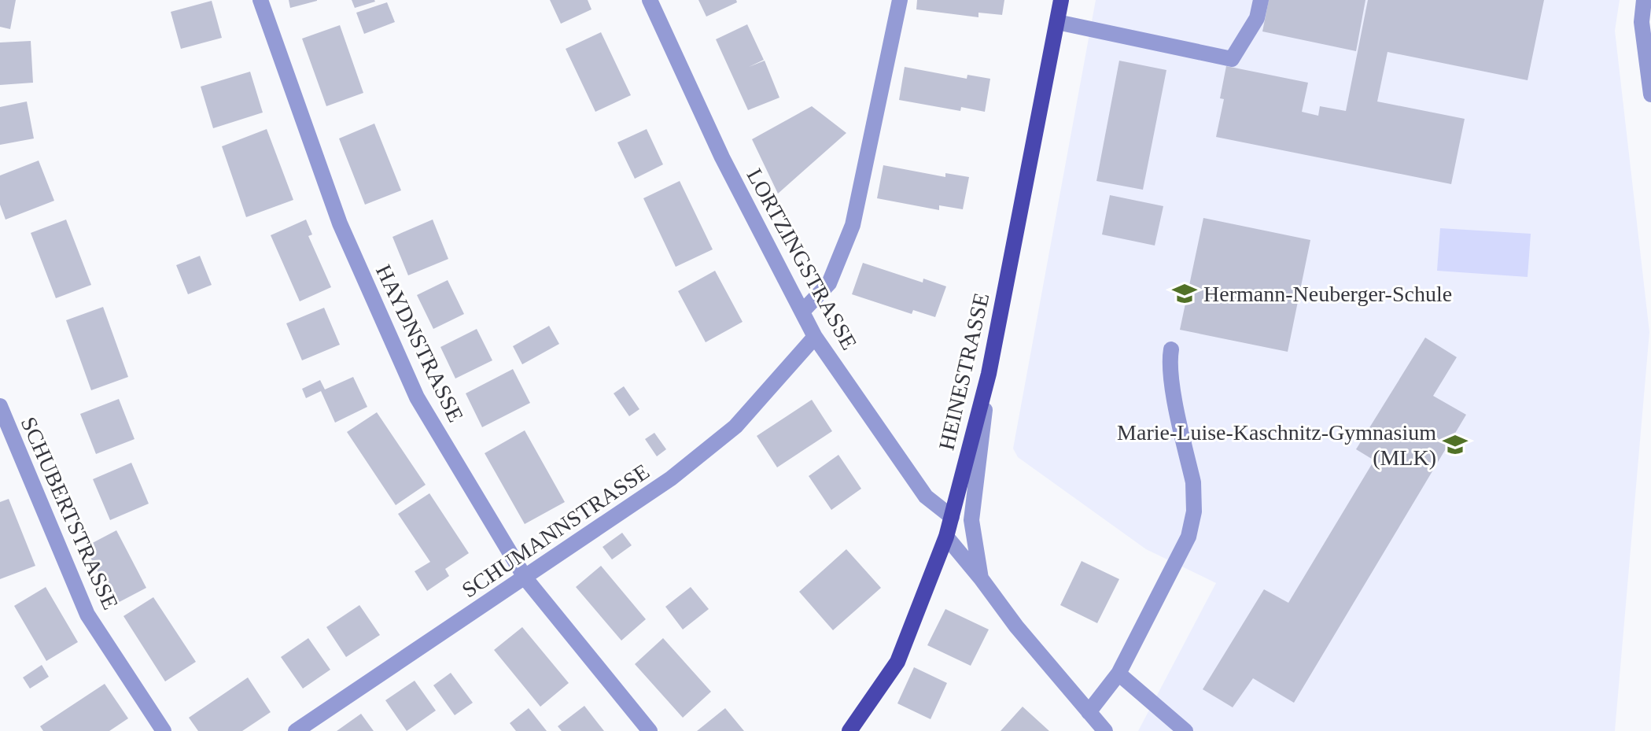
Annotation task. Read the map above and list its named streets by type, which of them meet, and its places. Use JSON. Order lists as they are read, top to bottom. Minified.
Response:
{"streets":{"main road":["HEINESTRASSE"],"street":["LORTZINGSTRASSE","HAYDNSTRASSE","SCHUBERTSTRASSE","SCHUMANNSTRASSE"]},"crossings":[["LORTZINGSTRASSE","HEINESTRASSE"],["LORTZINGSTRASSE","SCHUMANNSTRASSE"],["HAYDNSTRASSE","SCHUMANNSTRASSE"]],"places":{"school or university":["Hermann-Neuberger-Schule","Marie-Luise-Kaschnitz-Gymnasium (MLK)"]}}
